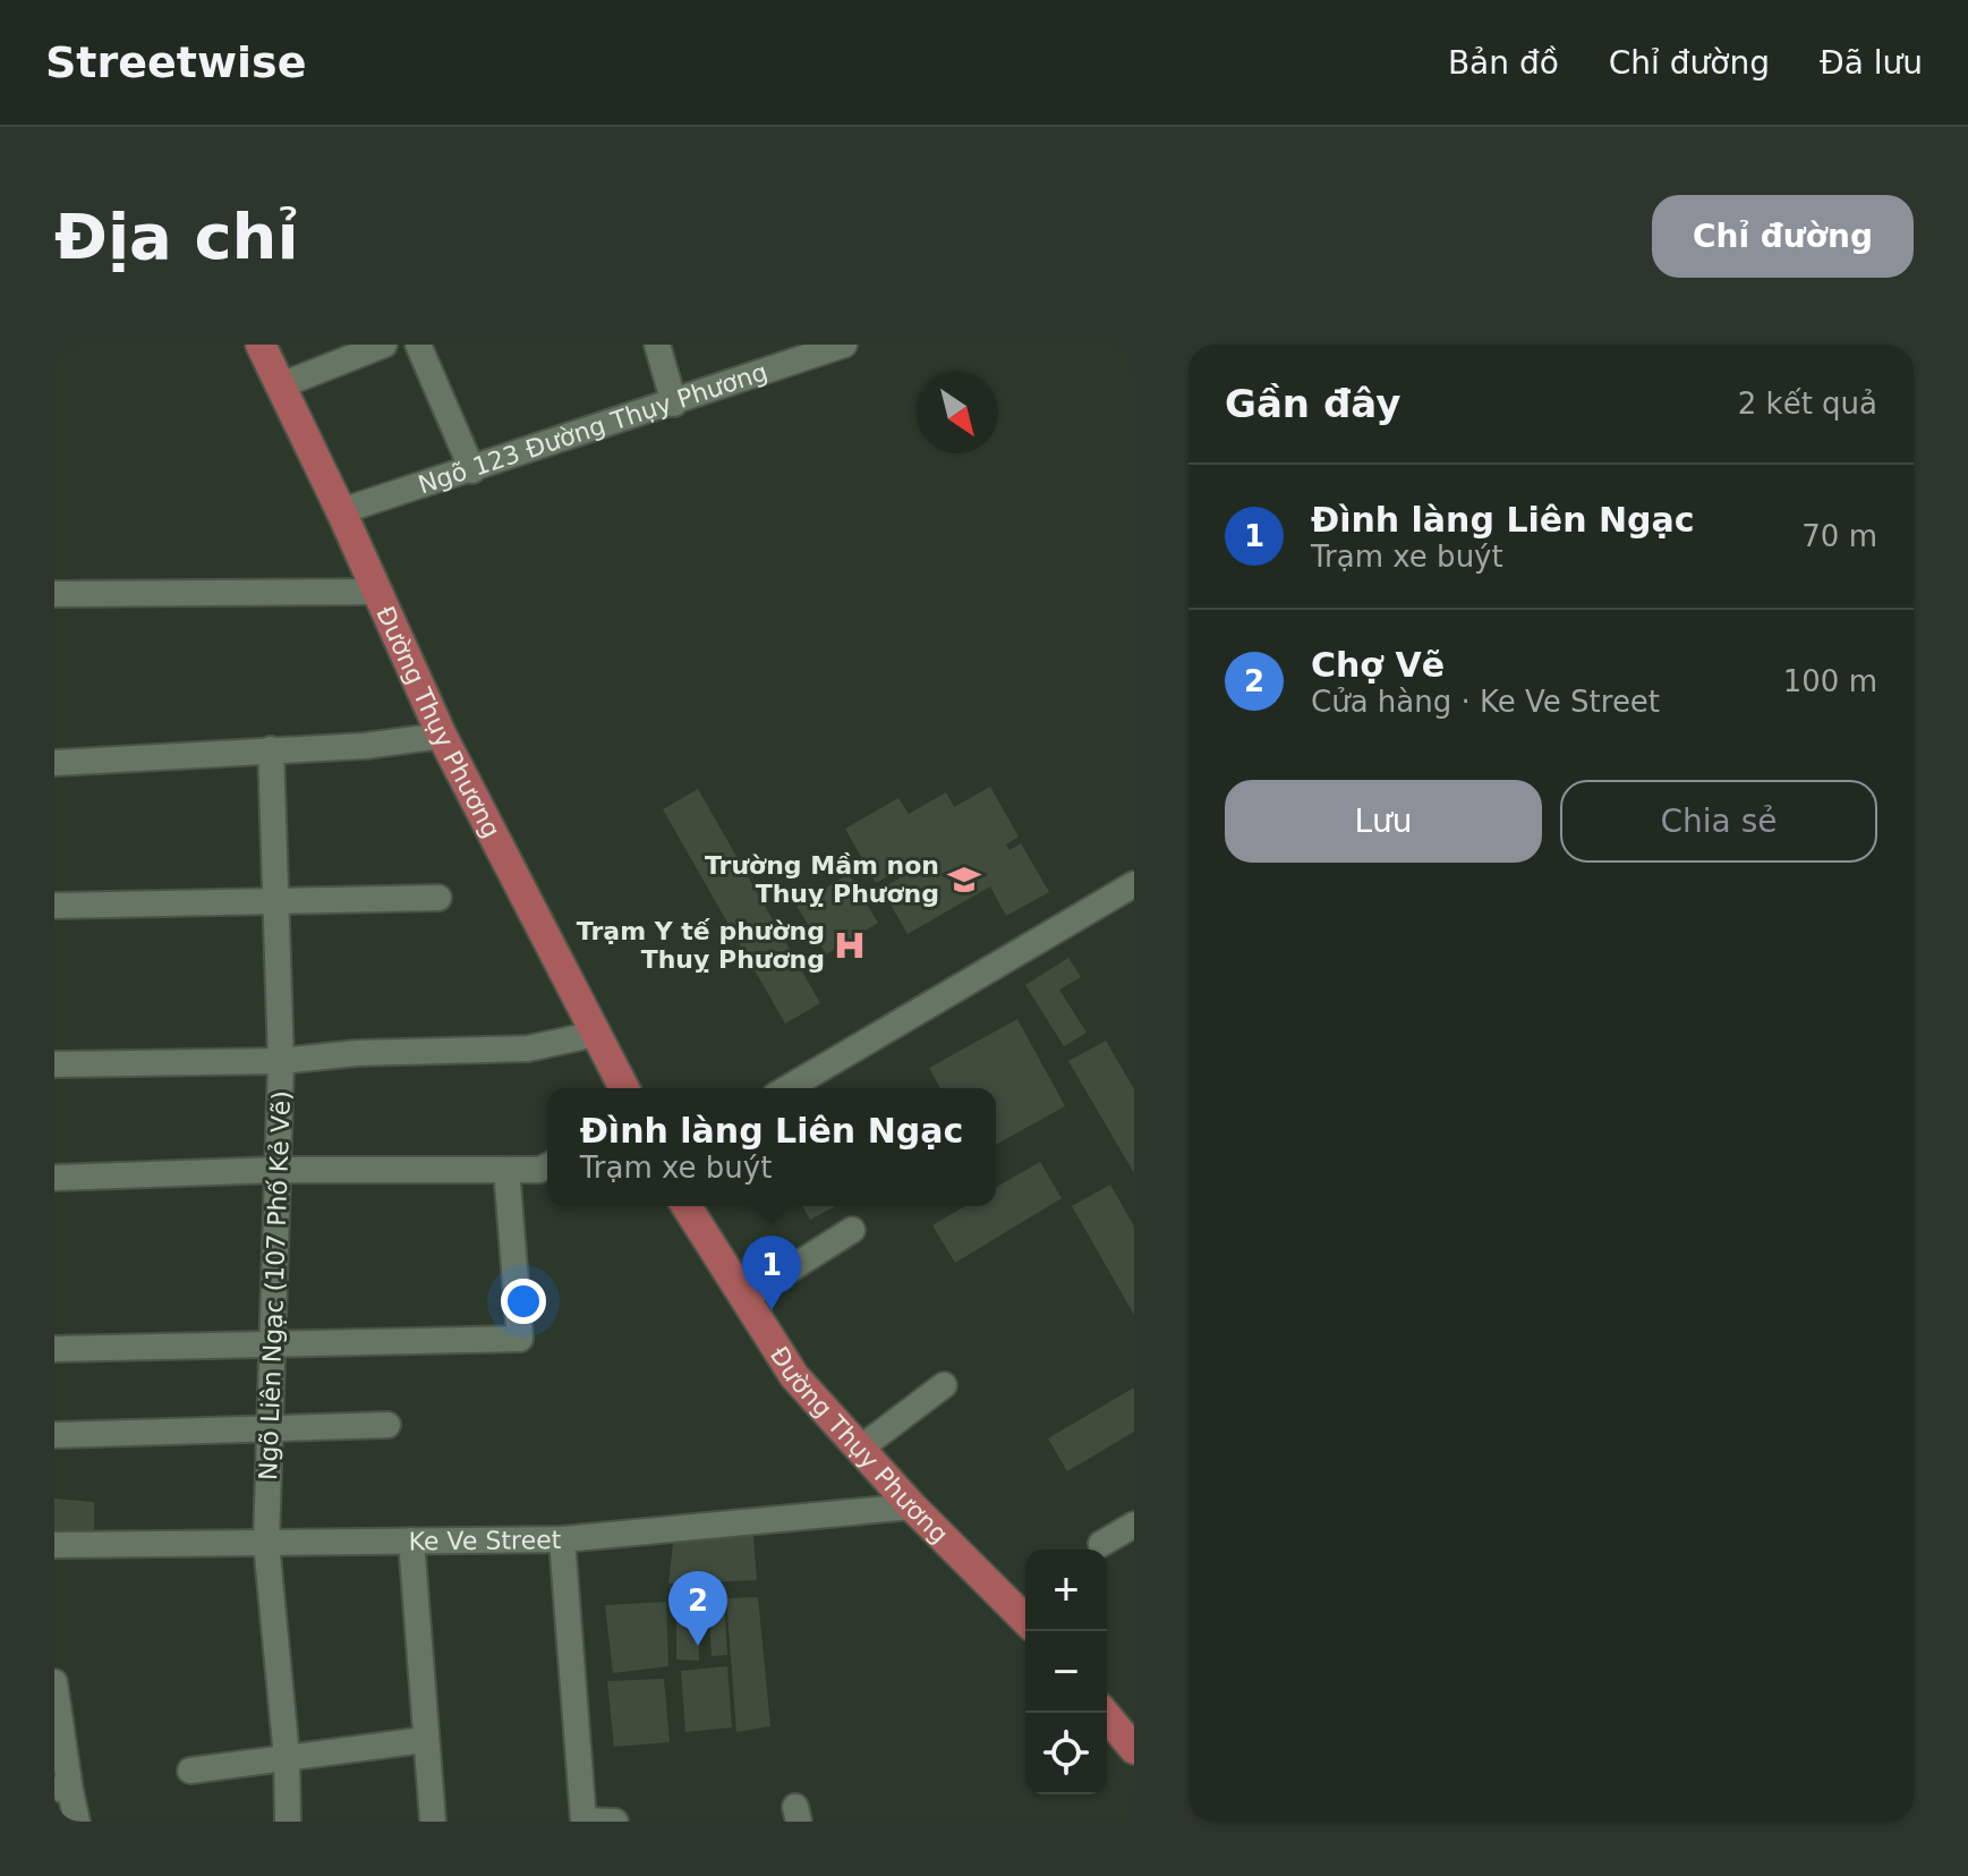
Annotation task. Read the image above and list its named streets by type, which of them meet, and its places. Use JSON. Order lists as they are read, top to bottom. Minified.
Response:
{"streets":{"main road":["Đường Thụy Phương"],"street":["Ngõ 123 Đường Thụy Phương","Ngõ Liên Ngạc (107 Phố Kẻ Vẽ)","Ke Ve Street"]},"crossings":[["Ngõ 123 Đường Thụy Phương","Đường Thụy Phương"],["Đường Thụy Phương","Ke Ve Street"],["Ngõ Liên Ngạc (107 Phố Kẻ Vẽ)","Ke Ve Street"]],"places":{"school or university":["Trường Mầm non Thuỵ Phương"],"hospital":["Trạm Y tế phường Thuỵ Phương"]},"north":"bottom right","page":{"header":"Streetwise","nav":["Bản đồ","Chỉ đường","Đã lưu"],"buttons":["Chỉ đường",["Lưu","Chia sẻ"]],"title":"Địa chỉ","heading":["Gần đây","2 kết quả"],"list":[{"mark":"1","name":"Đình làng Liên Ngạc","note":"Trạm xe buýt","value":"70 m"},{"mark":"2","name":"Chợ Vẽ","note":"Cửa hàng · Ke Ve Street","value":"100 m"}],"popup":["Đình làng Liên Ngạc","Trạm xe buýt"],"pins":["1","2"],"map_buttons":["+","−"]}}
